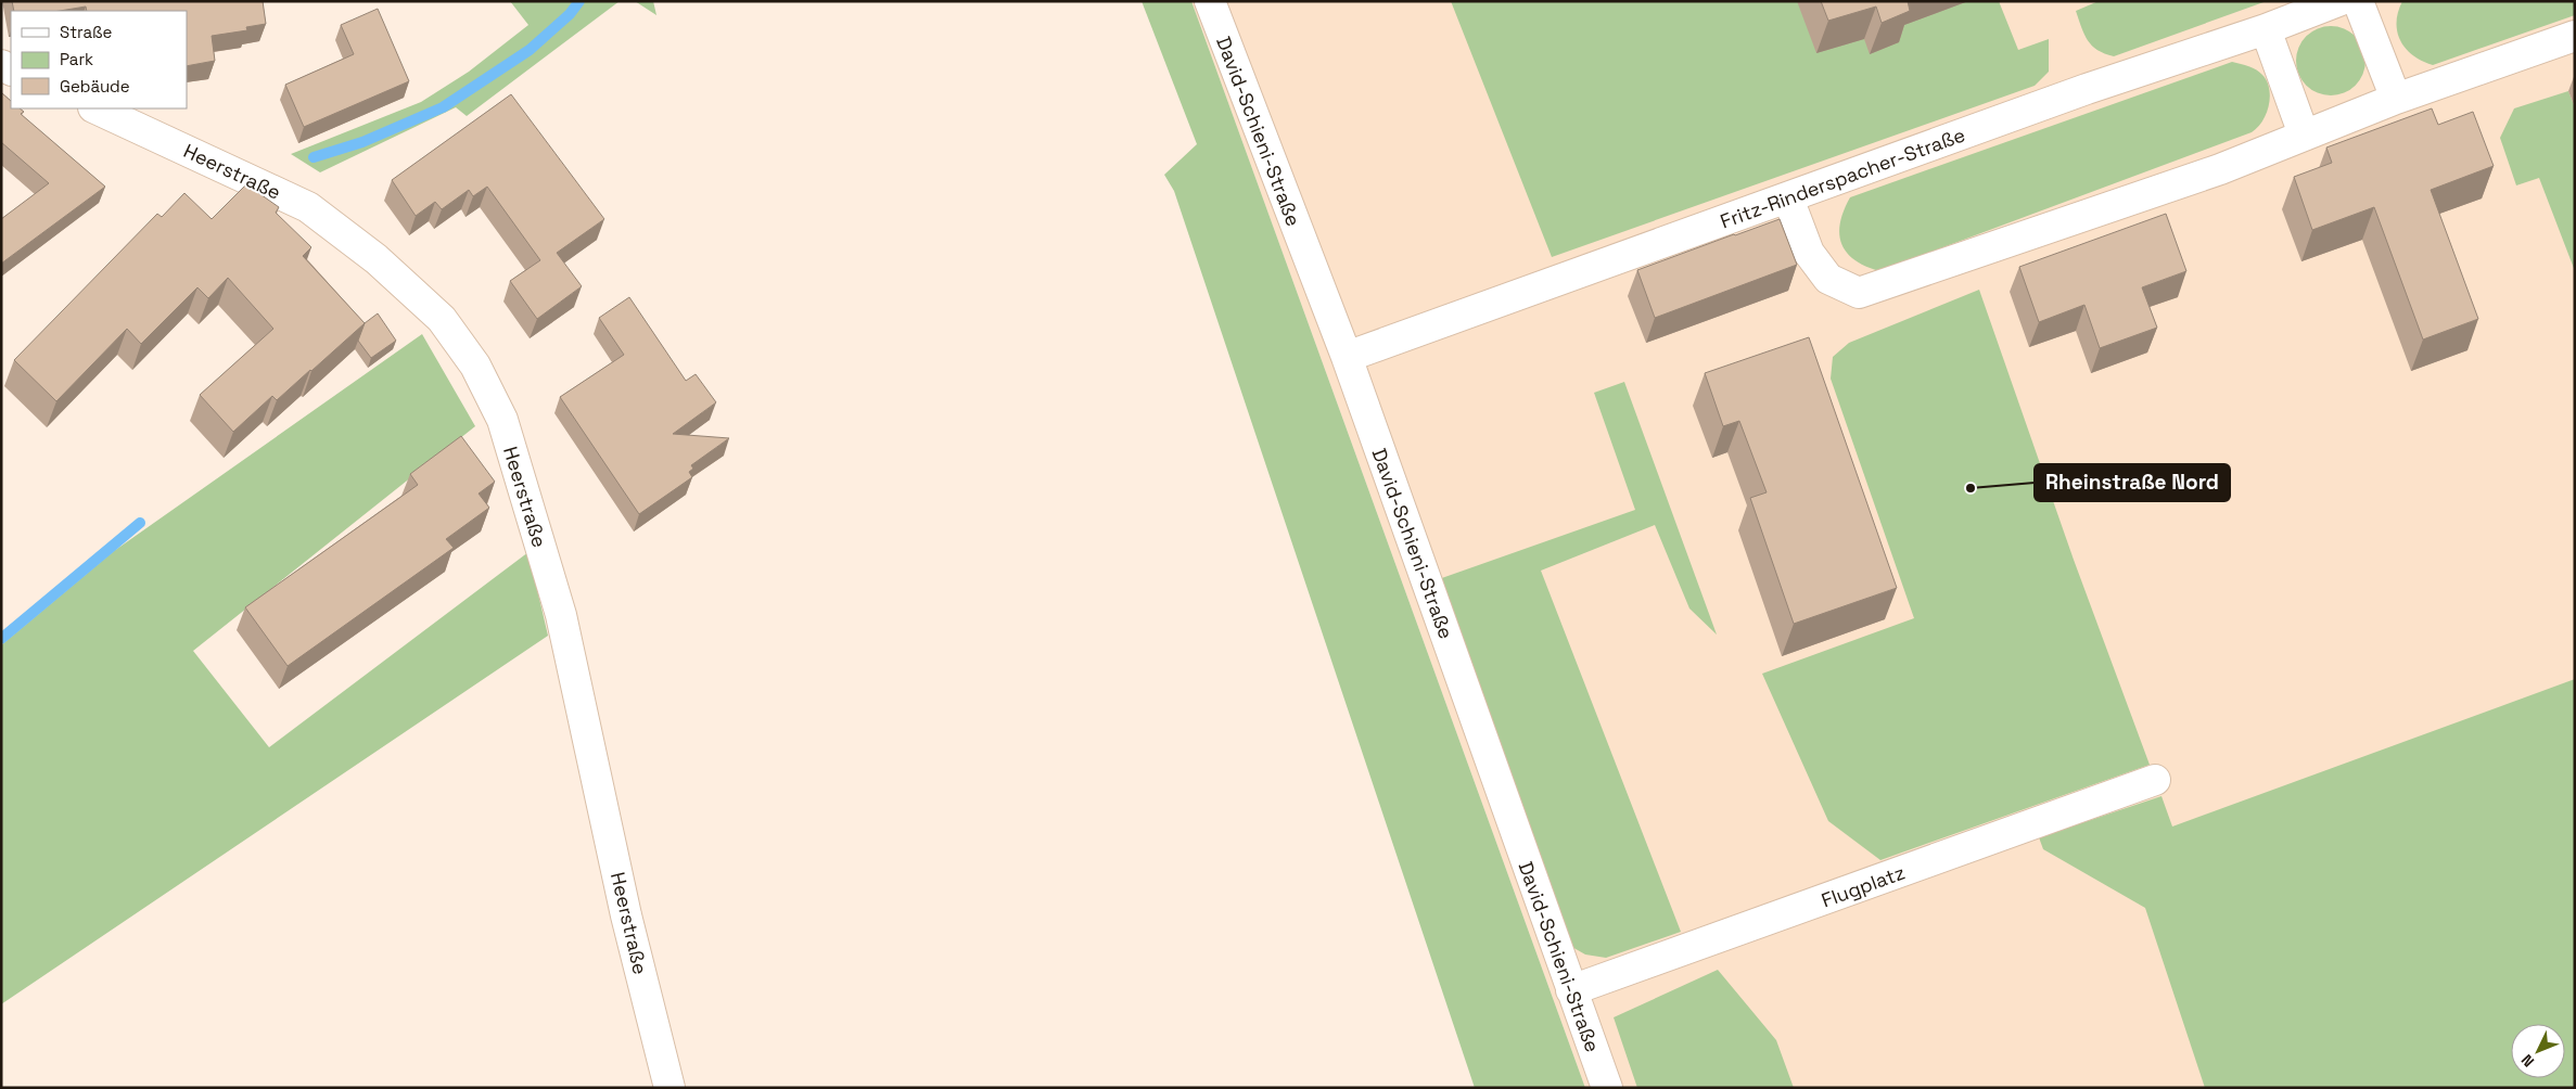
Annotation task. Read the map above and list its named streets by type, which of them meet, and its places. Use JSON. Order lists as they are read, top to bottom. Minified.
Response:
{"streets":{"street":["David-Schieni-Straße","Heerstraße","Fritz-Rinderspacher-Straße","Flugplatz"]},"crossings":[["David-Schieni-Straße","Fritz-Rinderspacher-Straße"],["David-Schieni-Straße","Flugplatz"]],"places":["Rheinstraße Nord"],"legend":["Straße","Park","Gebäude"],"north":"bottom left"}
